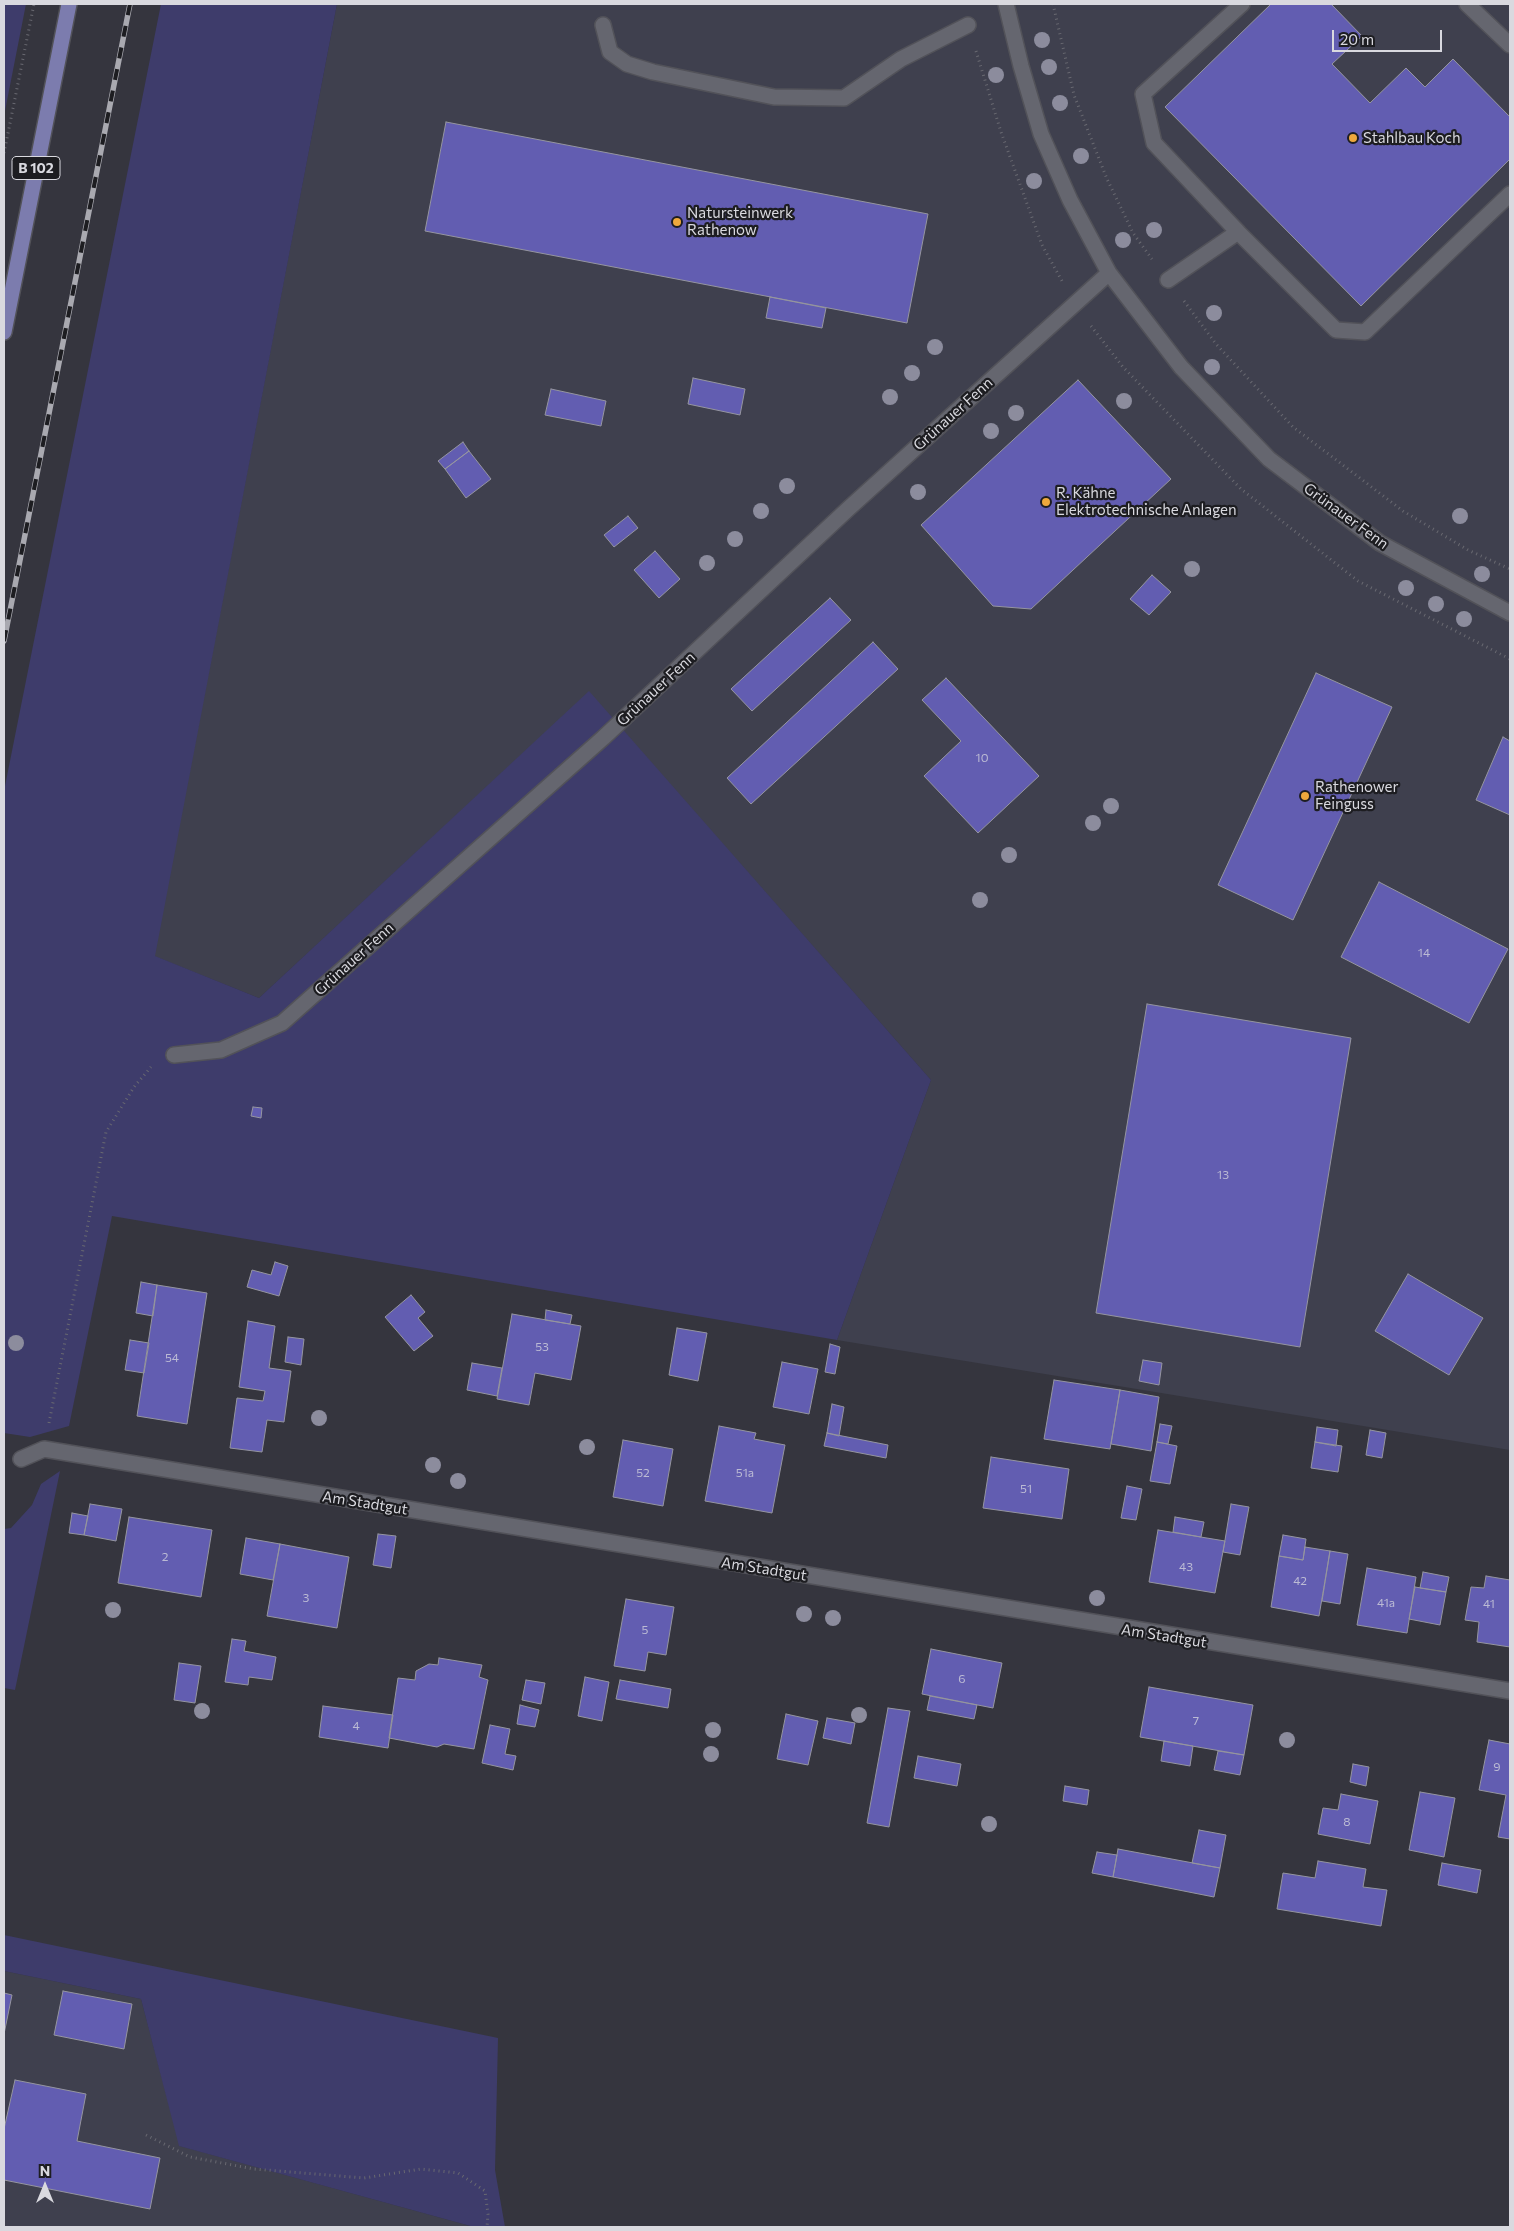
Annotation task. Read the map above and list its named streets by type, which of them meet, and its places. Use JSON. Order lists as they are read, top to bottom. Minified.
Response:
{"streets":{"main road":["B 102"],"street":["Grünauer Fenn","Am Stadtgut"]},"places":["Stahlbau Koch","Natursteinwerk Rathenow","R. Kähne Elektrotechnische Anlagen","Rathenower Feinguss"],"house_numbers":["10","14","13","53","54","52","51a","51","2","43","42","3","41a","41","5","6","7","4","9","8"],"scale_bar":"20 m","north":"top"}
